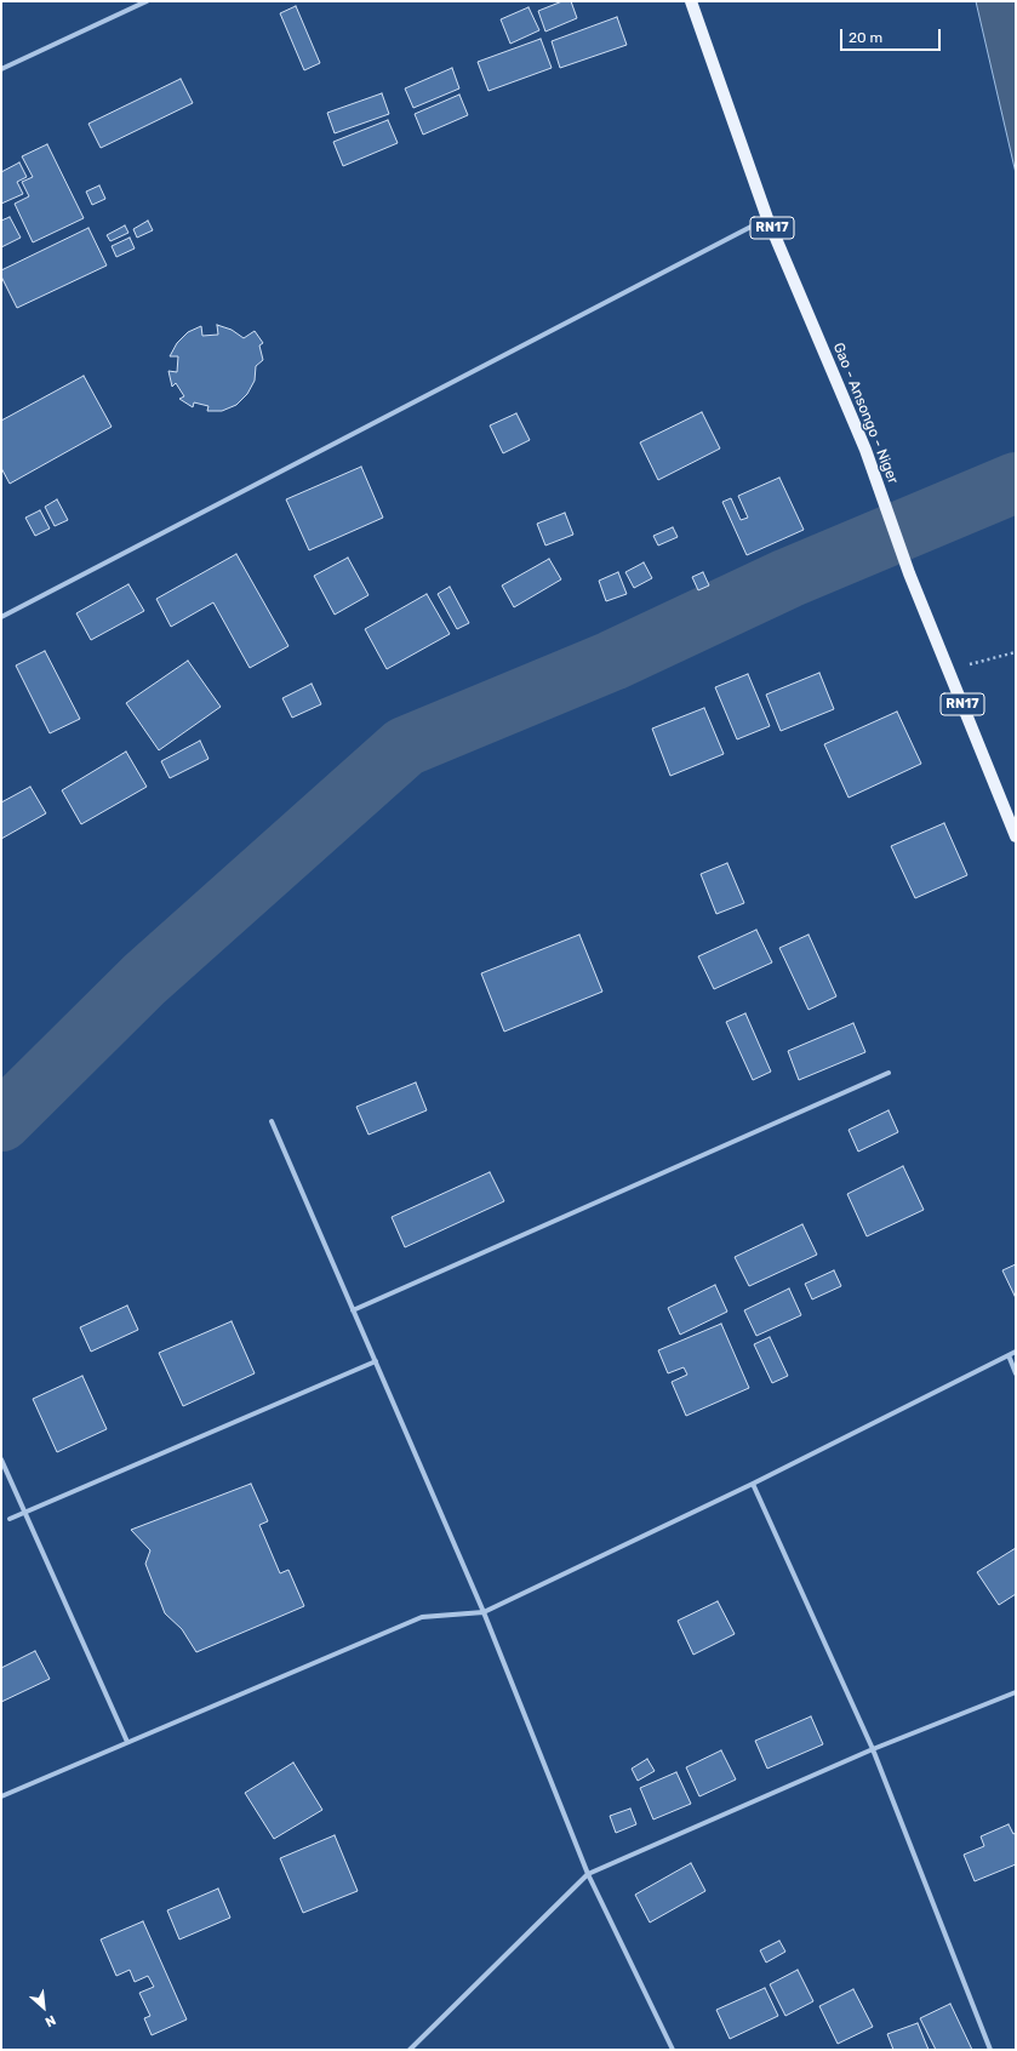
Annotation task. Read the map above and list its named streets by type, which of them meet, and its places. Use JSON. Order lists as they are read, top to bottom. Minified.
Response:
{"streets":{"main road":["RN17","Gao - Ansongo - Niger"]},"scale_bar":"20 m","north":"bottom right"}
